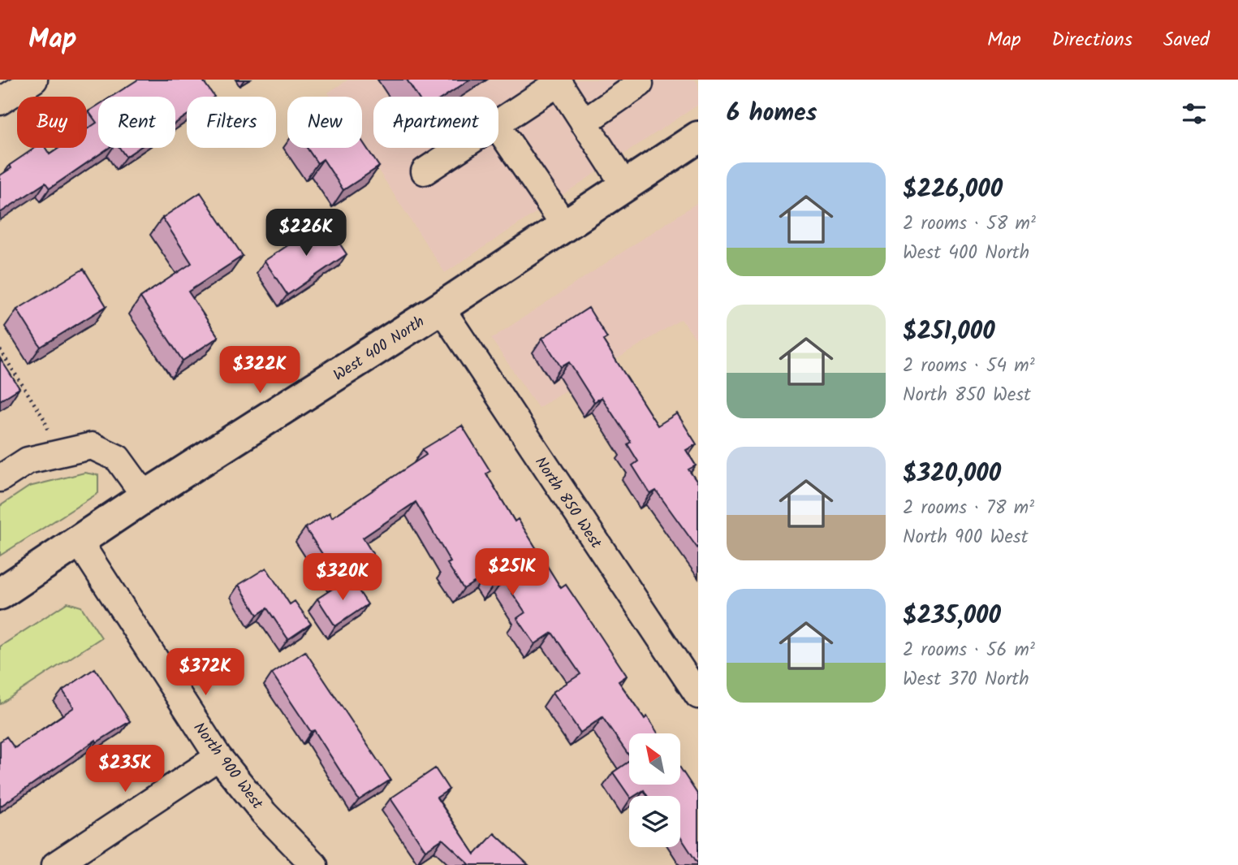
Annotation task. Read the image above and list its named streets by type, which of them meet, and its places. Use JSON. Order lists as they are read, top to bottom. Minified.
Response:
{"streets":{"main road":["West 400 North"],"street":["North 850 West","North 900 West"]},"crossings":[["West 400 North","North 850 West"],["West 400 North","North 900 West"]],"north":"top left","page":{"header":"Map","nav":["Map","Directions","Saved"],"heading":"6 homes","chip":["Buy","Rent","Filters","New","Apartment"],"list":[{"name":"$226,000","note":"2 rooms · 58 m² · West 400 North"},{"name":"$251,000","note":"2 rooms · 54 m² · North 850 West"},{"name":"$320,000","note":"2 rooms · 78 m² · North 900 West"},{"name":"$235,000","note":"2 rooms · 56 m² · West 370 North"}],"price":["$226K","$322K","$251K","$320K","$372K","$235K"]}}
